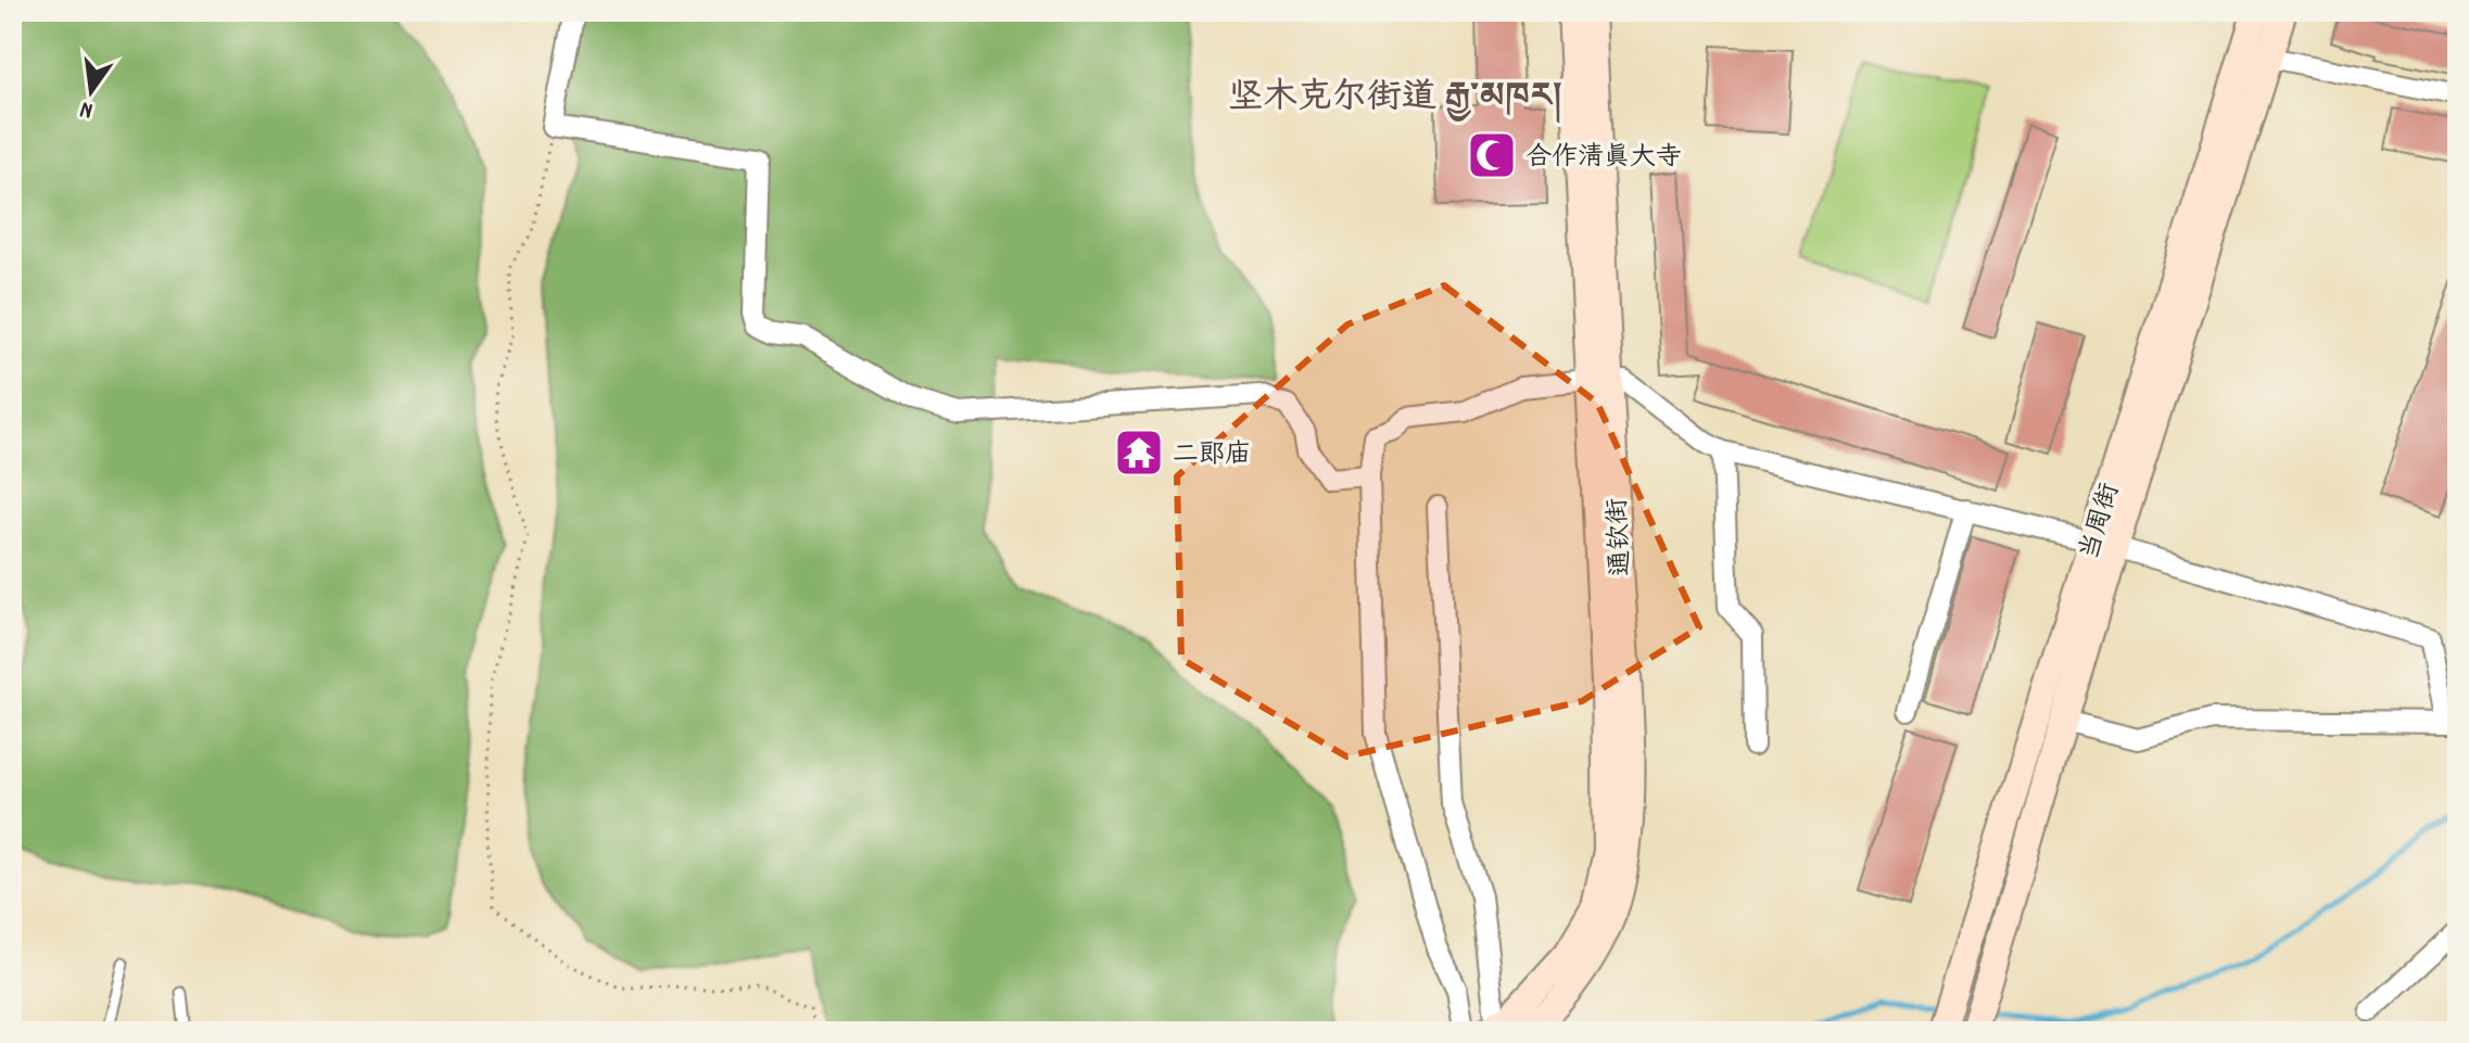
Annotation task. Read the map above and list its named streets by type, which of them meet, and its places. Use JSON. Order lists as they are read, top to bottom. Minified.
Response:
{"streets":{"main road":["当周街","通钦街"]},"districts":["坚木克尔街道 རྒྱ་མཁར།"],"places":{"mosque":["合作清真大寺"],"temple":["二郎庙"]},"north":"bottom"}
